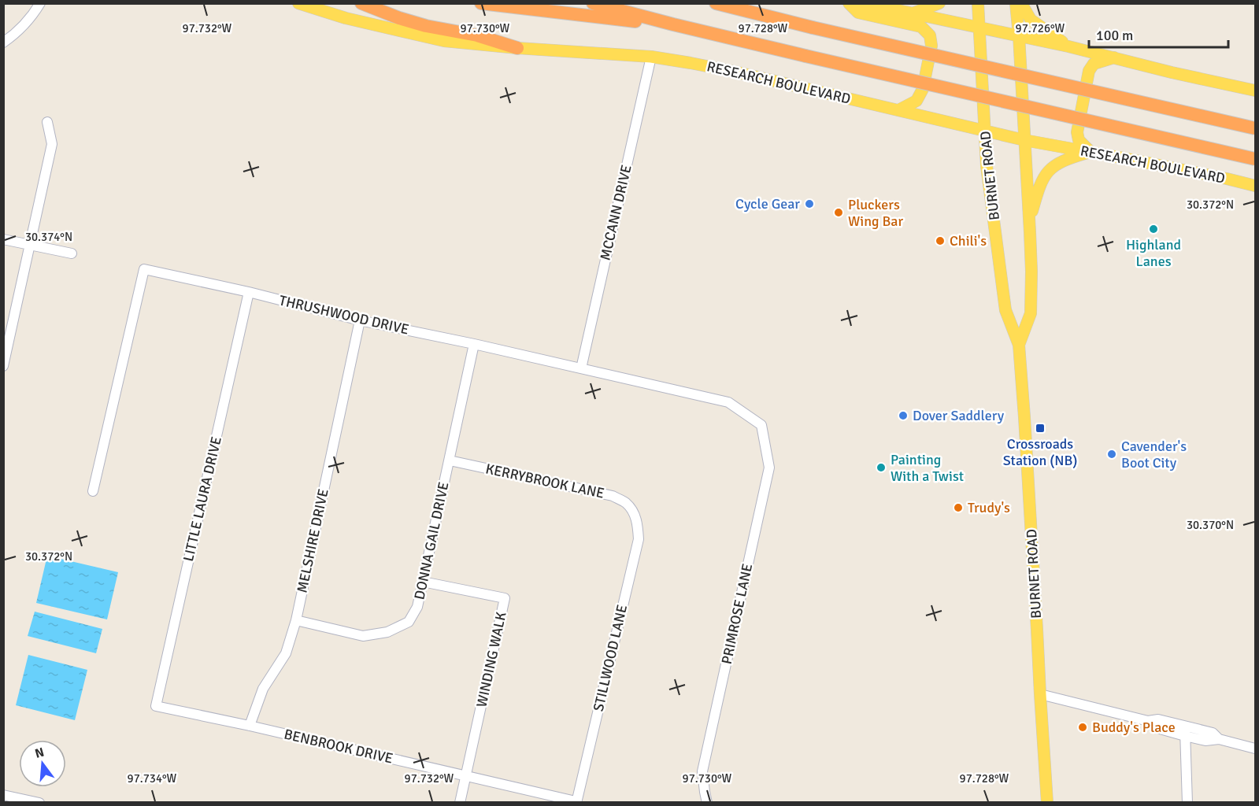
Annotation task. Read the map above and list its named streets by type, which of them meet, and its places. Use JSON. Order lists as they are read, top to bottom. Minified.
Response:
{"streets":{"main road":["RESEARCH BOULEVARD","BURNET ROAD"],"street":["MCCANN DRIVE","THRUSHWOOD DRIVE","KERRYBROOK LANE","LITTLE LAURA DRIVE","MELSHIRE DRIVE","DONNA GAIL DRIVE","PRIMROSE LANE","STILLWOOD LANE","WINDING WALK","BENBROOK DRIVE"]},"crossings":[["RESEARCH BOULEVARD","BURNET ROAD"],["RESEARCH BOULEVARD","MCCANN DRIVE"],["MCCANN DRIVE","THRUSHWOOD DRIVE"],["THRUSHWOOD DRIVE","LITTLE LAURA DRIVE"],["THRUSHWOOD DRIVE","MELSHIRE DRIVE"],["THRUSHWOOD DRIVE","DONNA GAIL DRIVE"],["THRUSHWOOD DRIVE","PRIMROSE LANE"],["KERRYBROOK LANE","DONNA GAIL DRIVE"],["KERRYBROOK LANE","STILLWOOD LANE"],["LITTLE LAURA DRIVE","BENBROOK DRIVE"],["MELSHIRE DRIVE","DONNA GAIL DRIVE"],["MELSHIRE DRIVE","BENBROOK DRIVE"],["DONNA GAIL DRIVE","WINDING WALK"],["STILLWOOD LANE","BENBROOK DRIVE"],["WINDING WALK","BENBROOK DRIVE"]],"places":{"other":["Cycle Gear","Pluckers Wing Bar","Highland Lanes","Chili's","Dover Saddlery","Cavender's Boot City","Painting With a Twist","Trudy's","Buddy's Place"],"transit":["Crossroads Station (NB)"]},"scale_bar":"100 m","north":"top","coordinates":["97.732°W","97.730°W","97.728°W","97.726°W","30.372°N","30.374°N","30.370°N","97.734°W"]}
